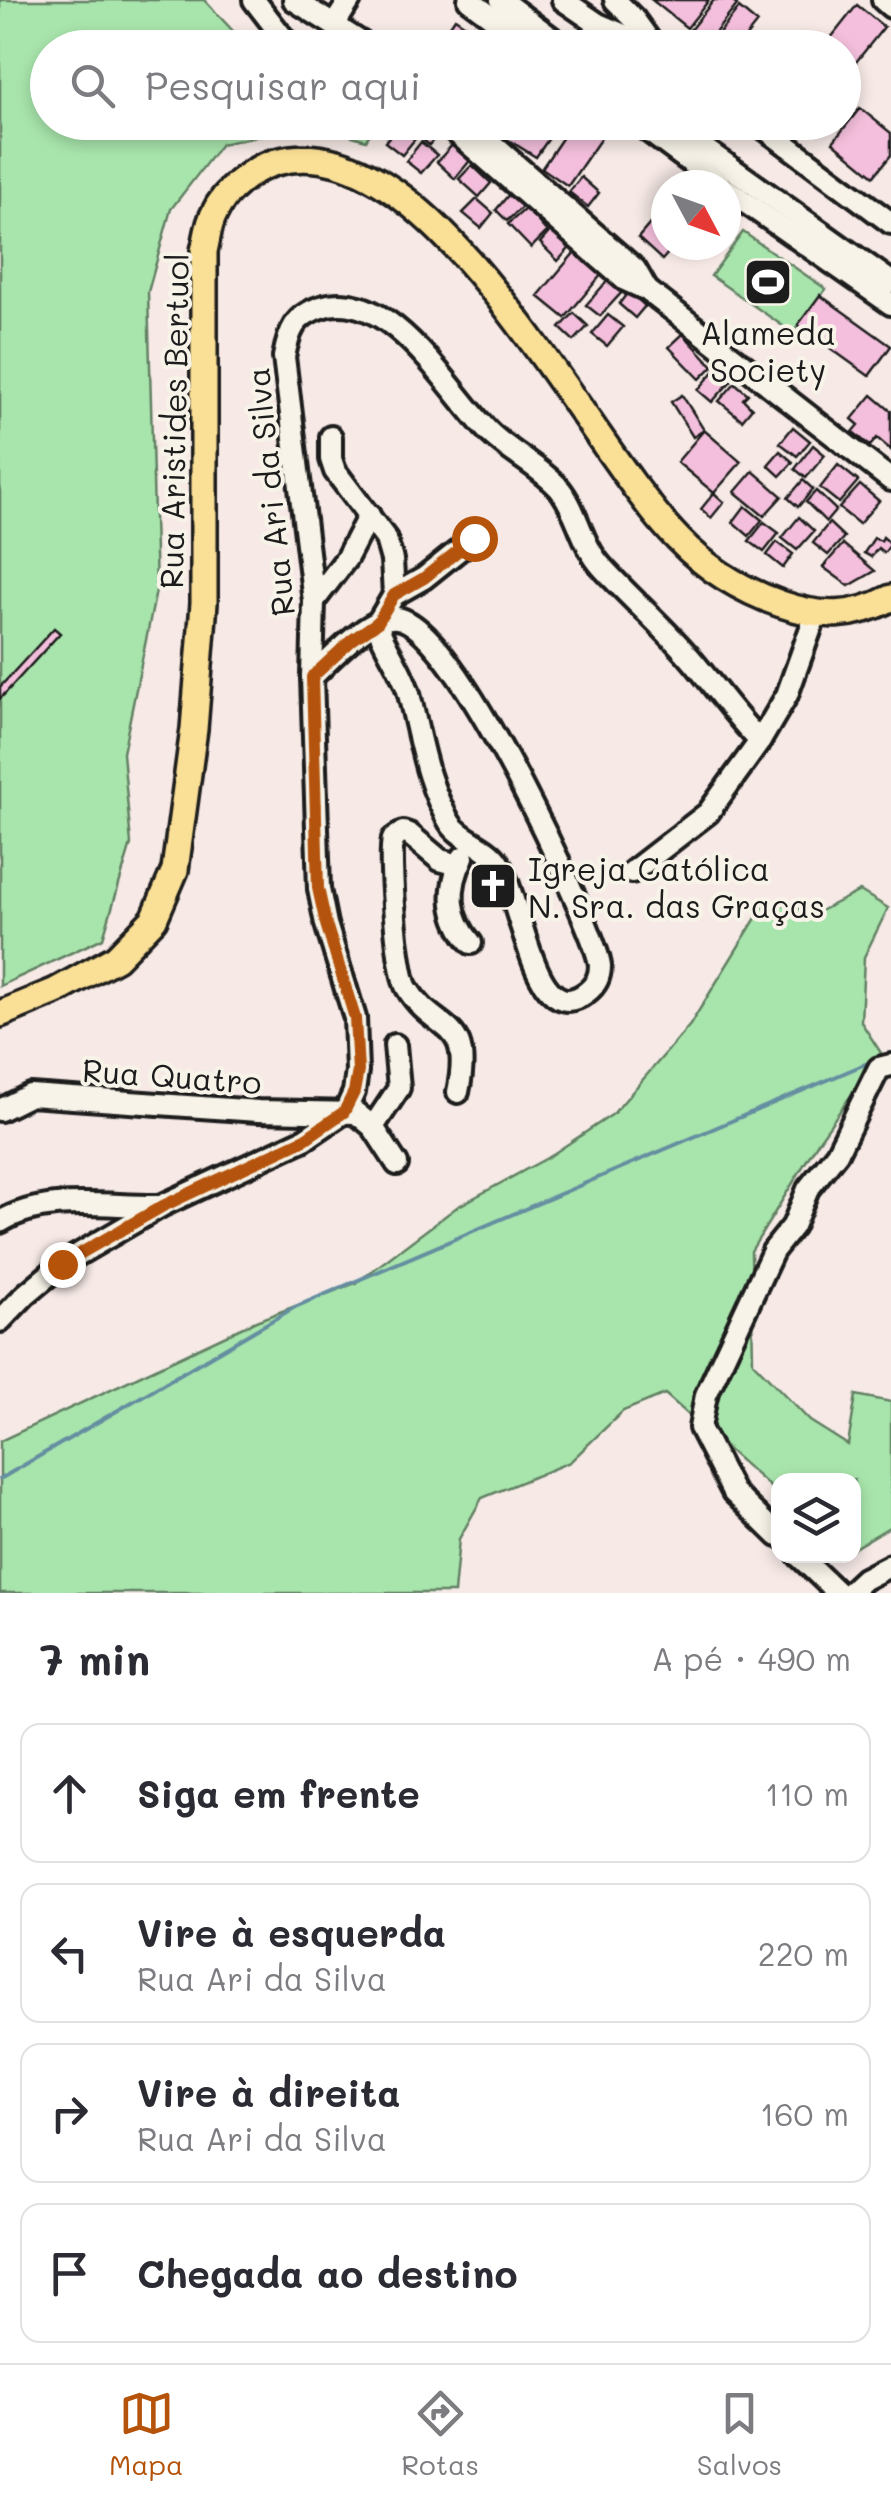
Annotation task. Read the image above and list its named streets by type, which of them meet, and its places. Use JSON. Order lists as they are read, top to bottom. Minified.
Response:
{"streets":{"main road":["Rua Aristides Bertuol"],"street":["Rua Ari da Silva","Rua Quatro"]},"crossings":[["Rua Ari da Silva","Rua Quatro"]],"places":{"sports":["Alameda Society"],"church":["Igreja Católica N. Sra. das Graças"]},"north":"bottom right","page":{"search":"Pesquisar aqui","heading":["7 min","A pé · 490 m"],"list":[["Siga em frente","110 m"],["Vire à esquerda","Rua Ari da Silva","220 m"],["Vire à direita","Rua Ari da Silva","160 m"],"Chegada ao destino"],"nav":["Mapa","Rotas","Salvos"]}}
